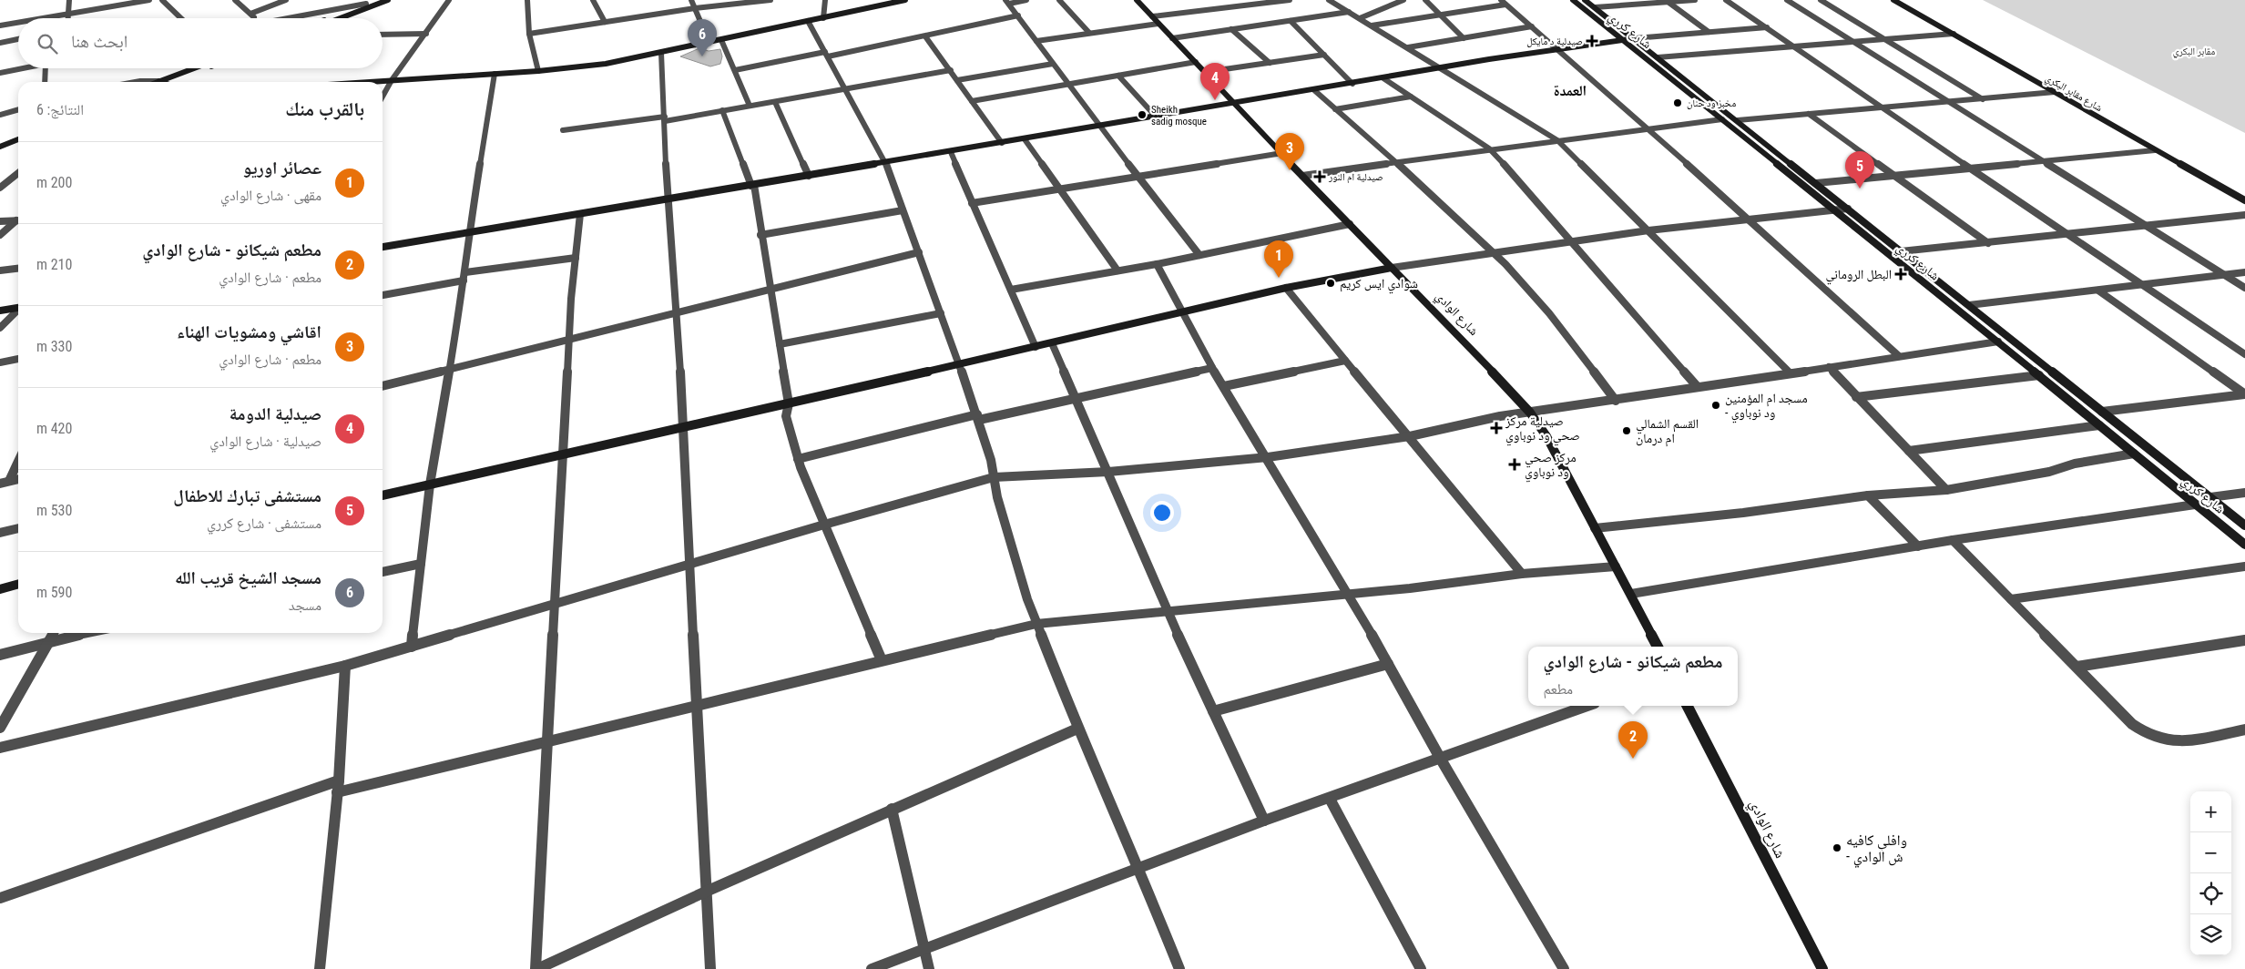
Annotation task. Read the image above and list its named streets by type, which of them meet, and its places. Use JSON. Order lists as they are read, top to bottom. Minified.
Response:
{"streets":{"main road":["شارع كرري","شارع مقابر البكري","شارع الوادي"]},"districts":["العمدة"],"parks":["مقابر البكري"],"places":{"health":["صيدلية د مايكل","صيدلية ام النور","البطل الروماني","صيدلية مركز صحي ود نوباوي","مركز صحي ود نوباوي"],"other":["مخبز ود حنان","Sheikh sadig mosque","شوادي ايس كريم","مسجد ام المؤمنين - ود نوباوي","القسم الشمالي ام درمان","وافلي كافيه - ش الوادي"]},"page":{"search":"ابحث هنا","pins":["6","4","3","5","1","2"],"heading":["بالقرب منك","النتائج: 6"],"list":[{"mark":"1","name":"عصائر اوريو","note":"مقهى · شارع الوادي","value":"200 m"},{"mark":"2","name":"مطعم شيكانو - شارع الوادي","note":"مطعم · شارع الوادي","value":"210 m"},{"mark":"3","name":"اقاشي ومشويات الهناء","note":"مطعم · شارع الوادي","value":"330 m"},{"mark":"4","name":"صيدلية الدومة","note":"صيدلية · شارع الوادي","value":"420 m"},{"mark":"5","name":"مستشفى تبارك للاطفال","note":"مستشفى · شارع كرري","value":"530 m"},{"mark":"6","name":"مسجد الشيخ قريب الله","note":"مسجد","value":"590 m"}],"popup":["مطعم شيكانو - شارع الوادي","مطعم"],"map_buttons":["+","−"]}}
